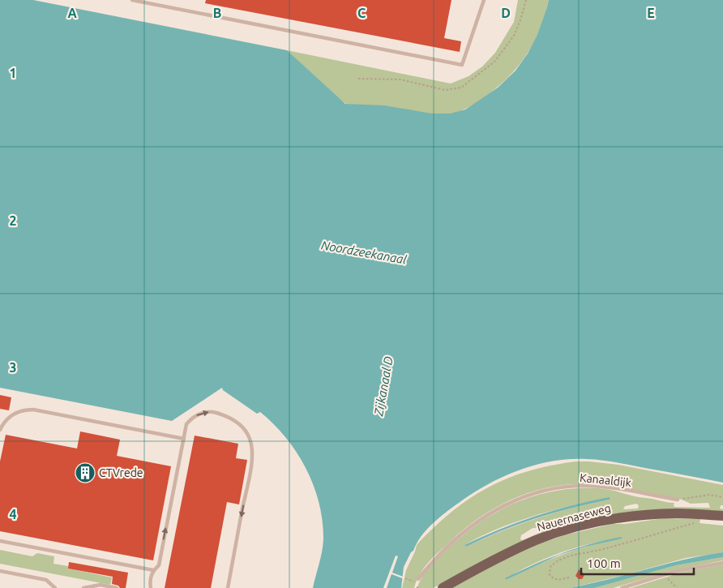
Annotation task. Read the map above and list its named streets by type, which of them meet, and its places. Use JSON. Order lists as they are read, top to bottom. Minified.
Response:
{"streets":{"main road":["Nauernaseweg"],"lane":["Kanaaldijk"]},"water":["Noordzeekanaal","Zijkanaal D"],"places":{"building":["CTVrede"]},"scale_bar":"100 m","grid":{"columns":["A","B","C","D","E"],"rows":["1","2","3","4"]}}
